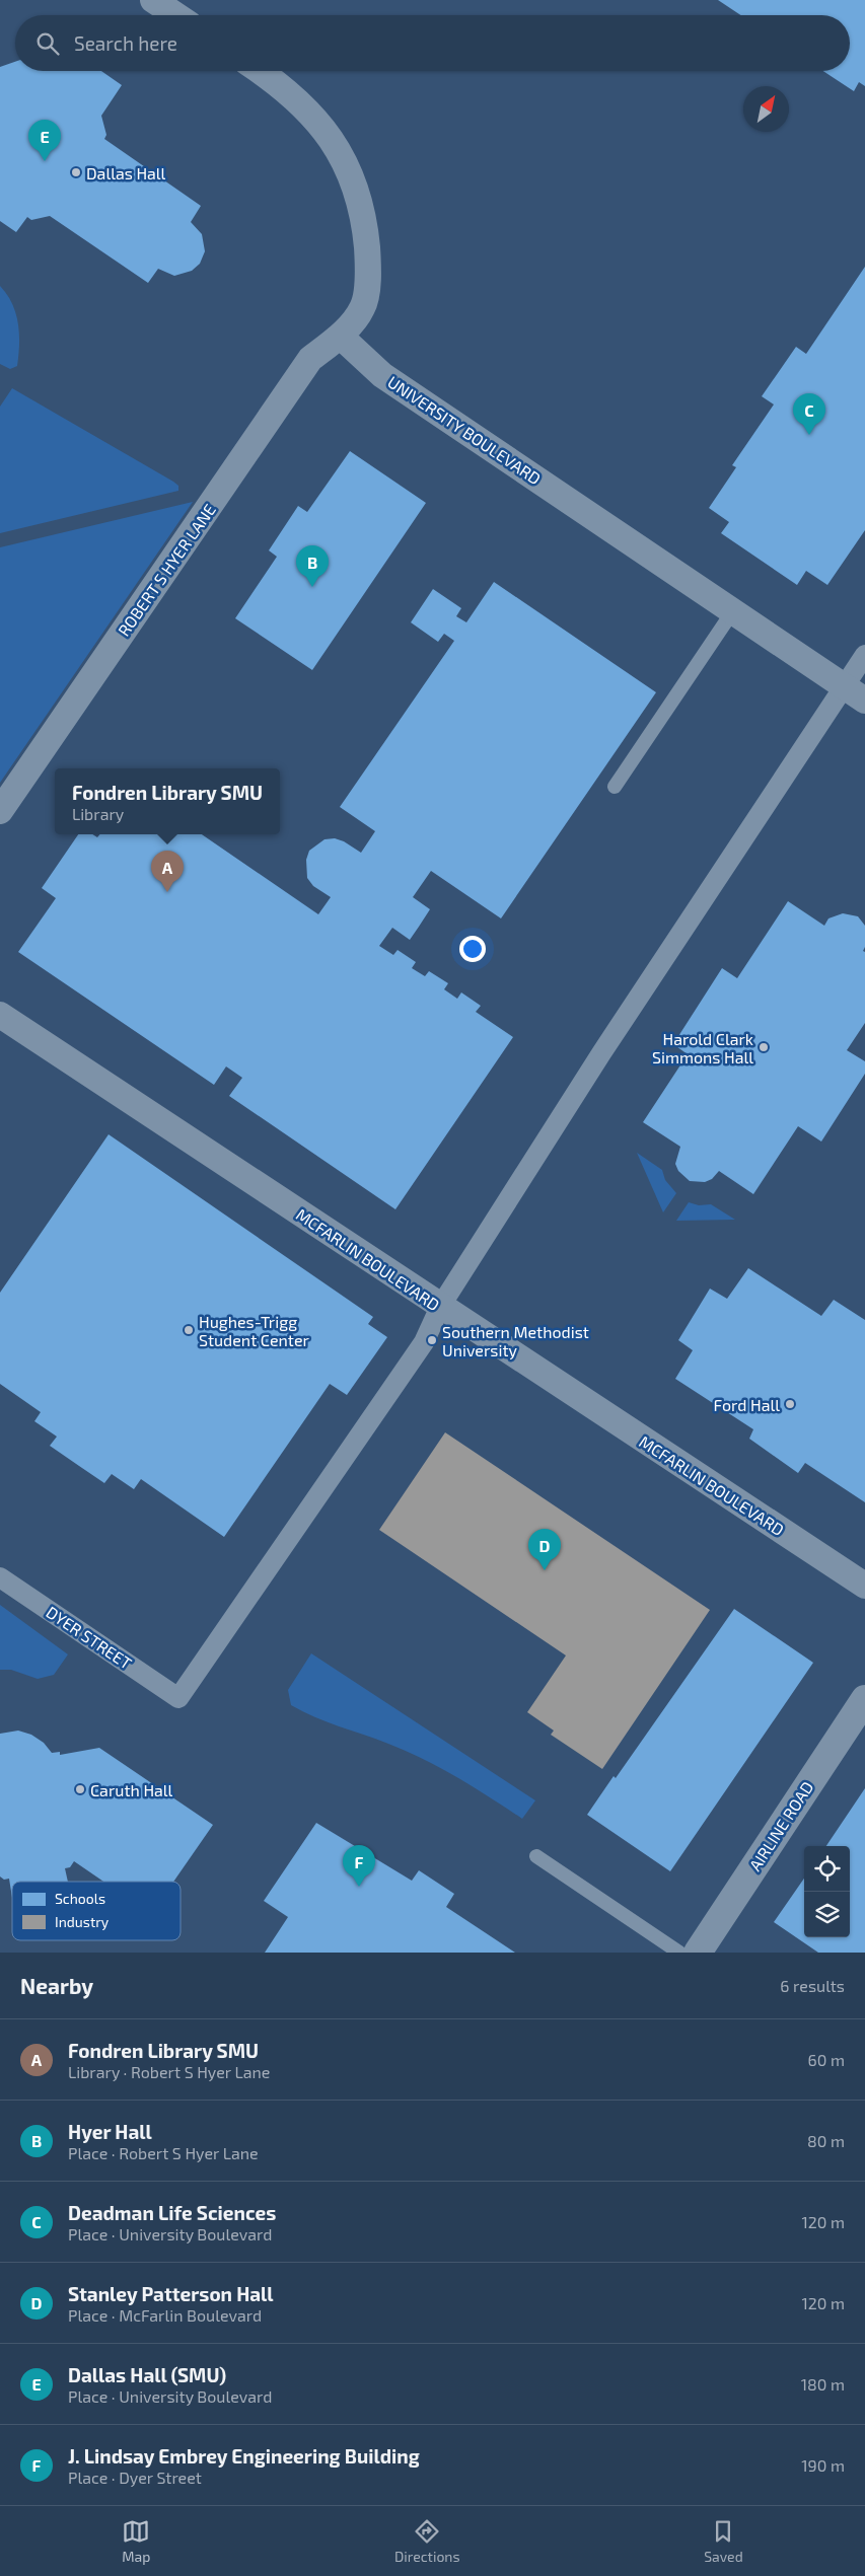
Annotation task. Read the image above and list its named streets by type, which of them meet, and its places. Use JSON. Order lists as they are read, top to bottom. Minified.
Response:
{"streets":{"street":["UNIVERSITY BOULEVARD","ROBERT S HYER LANE","MCFARLIN BOULEVARD","DYER STREET","AIRLINE ROAD"]},"crossings":[["UNIVERSITY BOULEVARD","ROBERT S HYER LANE"],["MCFARLIN BOULEVARD","DYER STREET"]],"places":["Dallas Hall","Harold Clark Simmons Hall","Hughes-Trigg Student Center","Southern Methodist University","Ford Hall","Caruth Hall"],"legend":["Schools","Industry"],"north":"top right","page":{"search":"Search here","pins":["E","C","B","A","D","F"],"popup":["Fondren Library SMU","Library"],"heading":["Nearby","6 results"],"list":[{"mark":"A","name":"Fondren Library SMU","note":"Library · Robert S Hyer Lane","value":"60 m"},{"mark":"B","name":"Hyer Hall","note":"Place · Robert S Hyer Lane","value":"80 m"},{"mark":"C","name":"Deadman Life Sciences","note":"Place · University Boulevard","value":"120 m"},{"mark":"D","name":"Stanley Patterson Hall","note":"Place · McFarlin Boulevard","value":"120 m"},{"mark":"E","name":"Dallas Hall (SMU)","note":"Place · University Boulevard","value":"180 m"},{"mark":"F","name":"J. Lindsay Embrey Engineering Building","note":"Place · Dyer Street","value":"190 m"}],"nav":["Map","Directions","Saved"]}}
